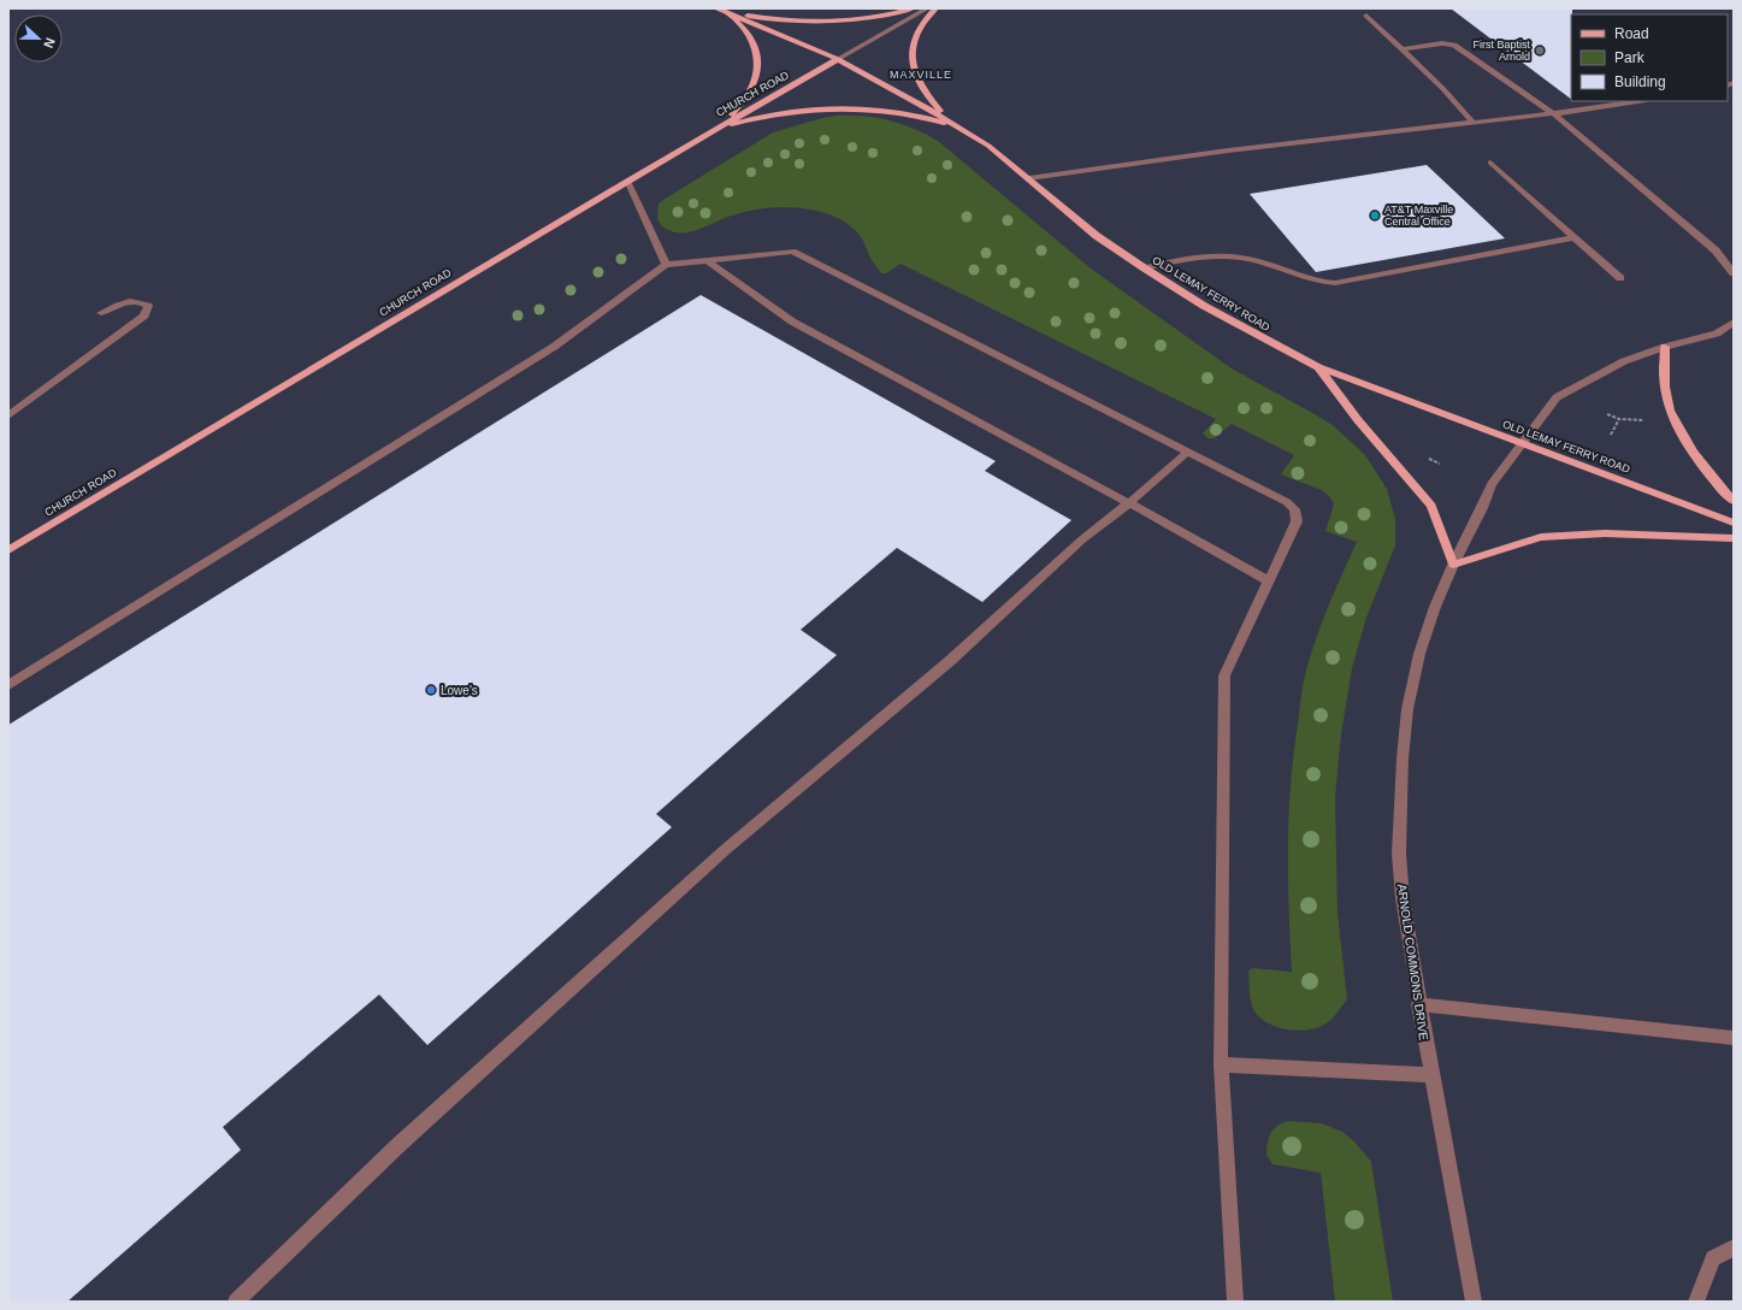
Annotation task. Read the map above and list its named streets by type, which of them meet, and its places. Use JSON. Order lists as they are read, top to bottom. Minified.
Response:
{"streets":{"main road":["CHURCH ROAD","OLD LEMAY FERRY ROAD"],"street":["ARNOLD COMMONS DRIVE"]},"crossings":[["CHURCH ROAD","OLD LEMAY FERRY ROAD"],["OLD LEMAY FERRY ROAD","ARNOLD COMMONS DRIVE"]],"districts":["MAXVILLE"],"places":["First Baptist Arnold","AT&T Maxville Central Office","Lowe's"],"legend":["Road","Park","Building"],"north":"right"}
